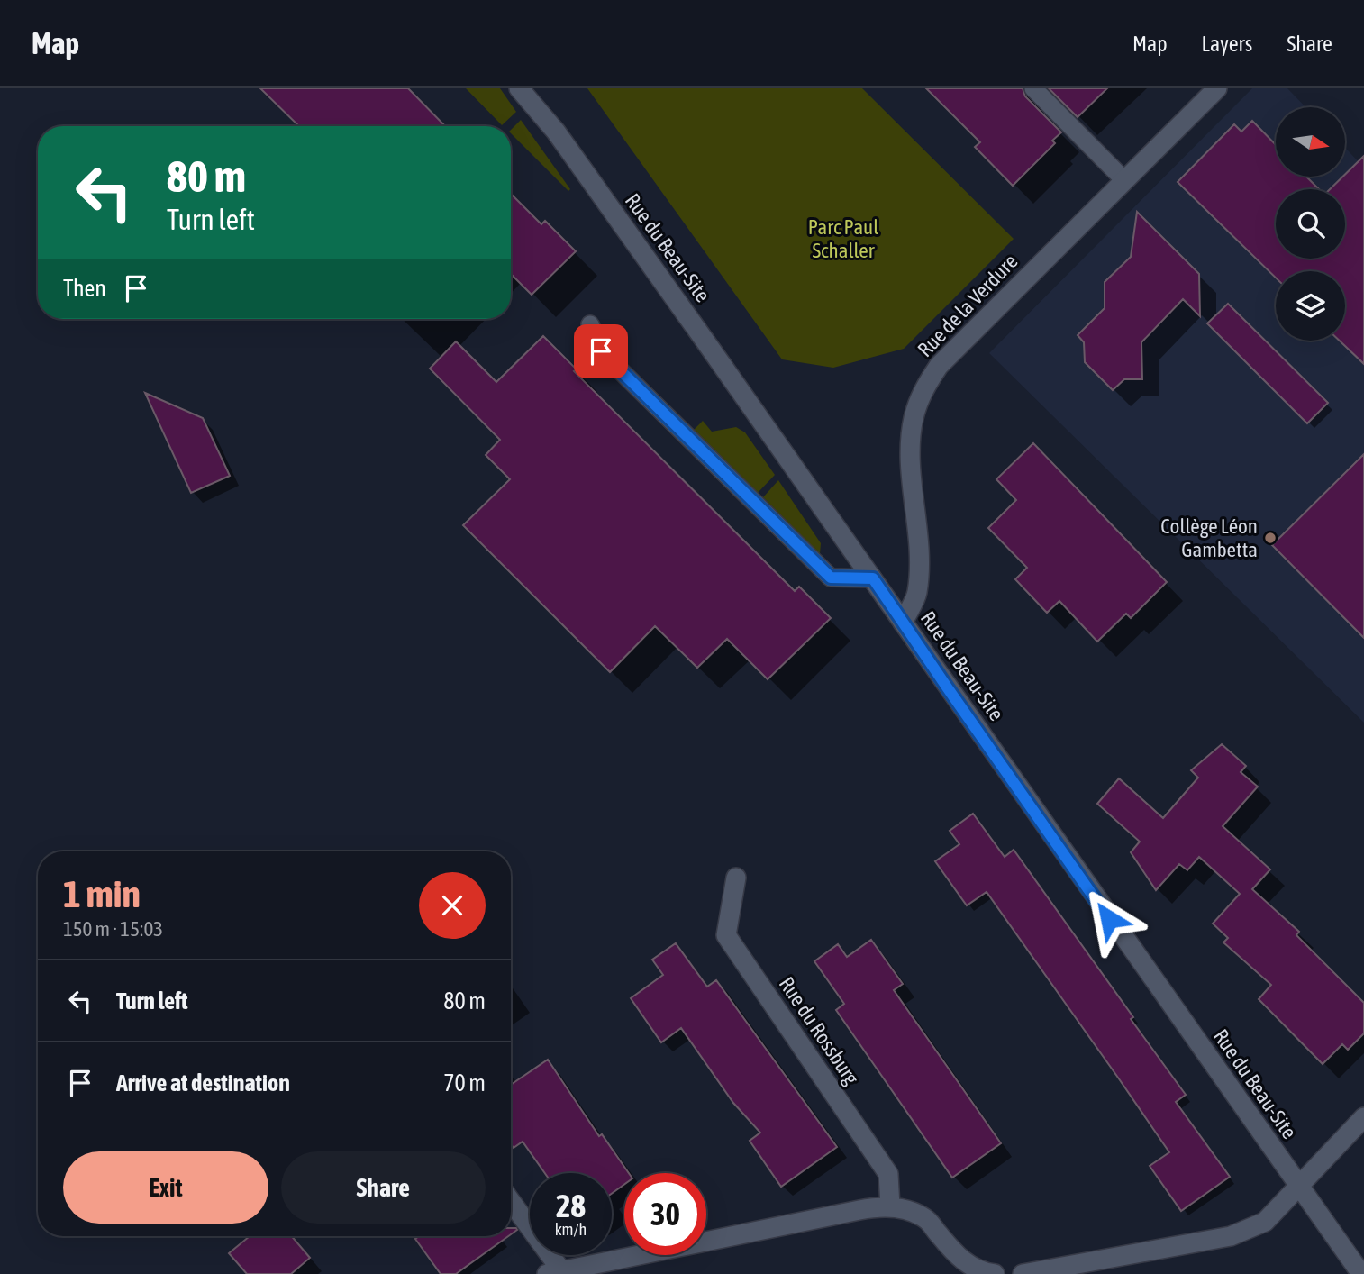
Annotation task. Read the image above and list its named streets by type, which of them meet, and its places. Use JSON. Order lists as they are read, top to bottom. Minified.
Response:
{"streets":{"street":["Rue du Beau-Site","Rue de la Verdure","Rue du Rossburg"]},"crossings":[["Rue du Beau-Site","Rue de la Verdure"]],"parks":["Parc Paul Schaller"],"places":["Collège Léon Gambetta"],"north":"right","page":{"header":"Map","nav":["Map","Layers","Share"],"turn":["80 m","Turn left"],"then":"Then","heading":["1 min","150 m · 15:03"],"list":[{"name":"Turn left","value":"80 m"},{"name":"Arrive at destination","value":"70 m"}],"buttons":["Exit","Share"],"speed":"28 km/h","limit":"30"}}
